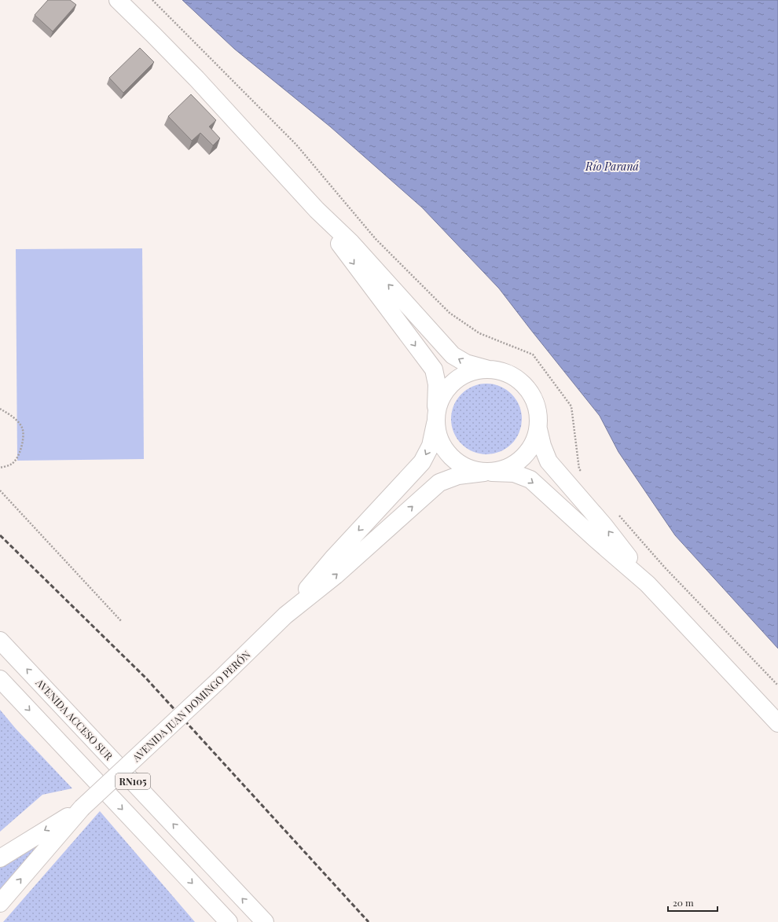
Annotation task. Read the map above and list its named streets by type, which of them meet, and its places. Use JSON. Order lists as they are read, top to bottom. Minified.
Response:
{"streets":{"main road":["AVENIDA JUAN DOMINGO PERÓN","AVENIDA ACCESO SUR","RN105"]},"water":["Río Paraná"],"scale_bar":"20 m"}
